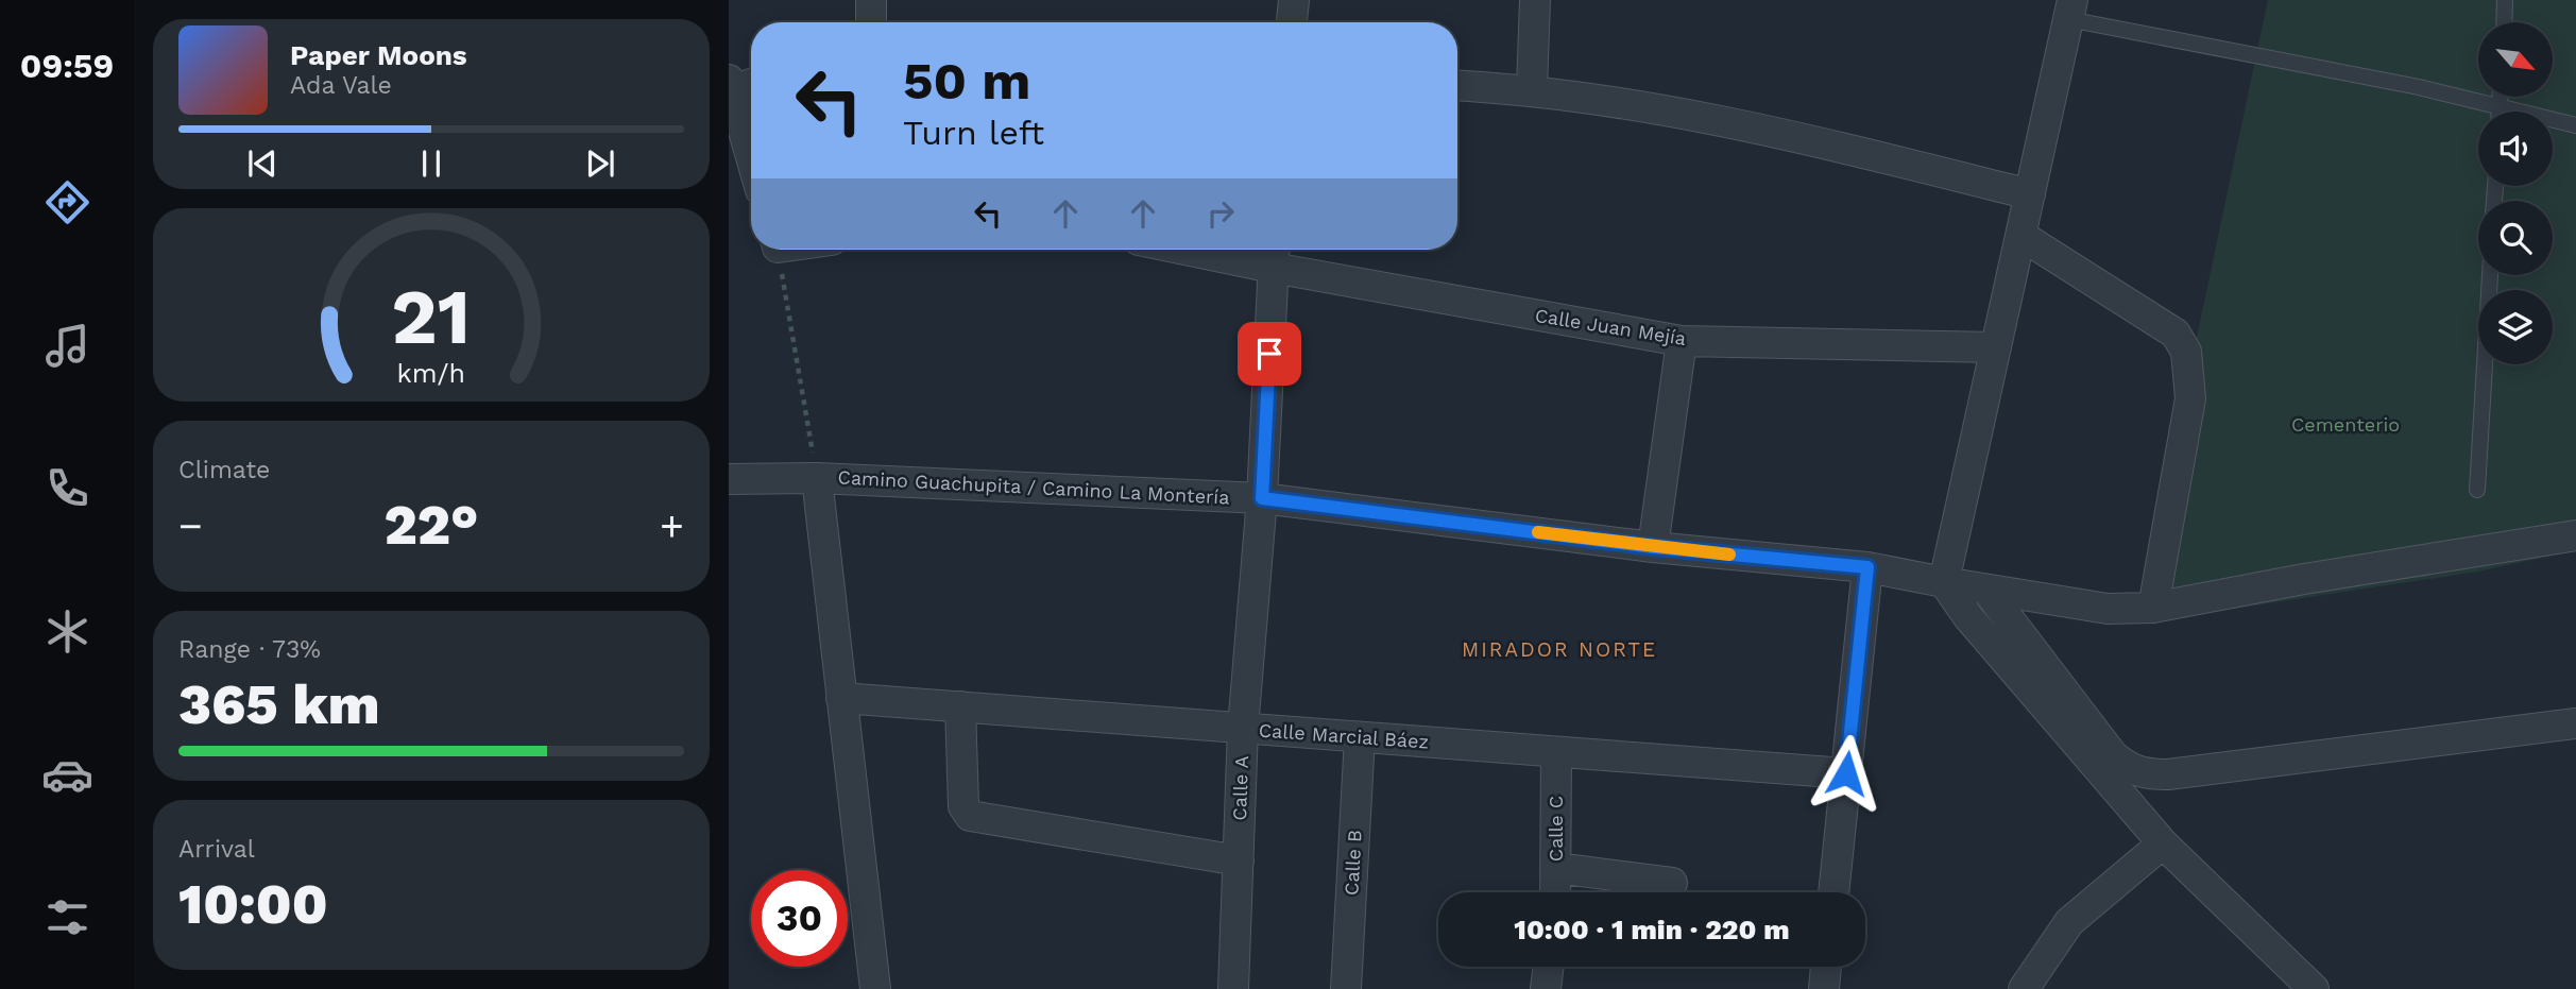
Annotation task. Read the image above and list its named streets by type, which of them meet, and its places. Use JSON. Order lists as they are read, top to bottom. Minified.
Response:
{"streets":{"street":["Calle Juan Mejía","Camino Guachupita / Camino La Montería","Calle Marcial Báez","Calle A","Calle C","Calle B"]},"crossings":[["Calle Juan Mejía","Calle A"],["Camino Guachupita / Camino La Montería","Calle A"],["Calle Marcial Báez","Calle A"],["Calle Marcial Báez","Calle C"],["Calle Marcial Báez","Calle B"]],"districts":["MIRADOR NORTE"],"parks":["Cementerio"],"north":"bottom right","page":{"tabs":"09:59","turn":["50 m","Turn left"],"song":["Paper Moons","Ada Vale"],"tile":["Climate",["Range · 73%","365 km"],["Arrival","10:00"]],"heat":["−","22°","+"],"limit":"30","trip":"10:00 · 1 min · 220 m","gauge":["21","km/h"]}}
